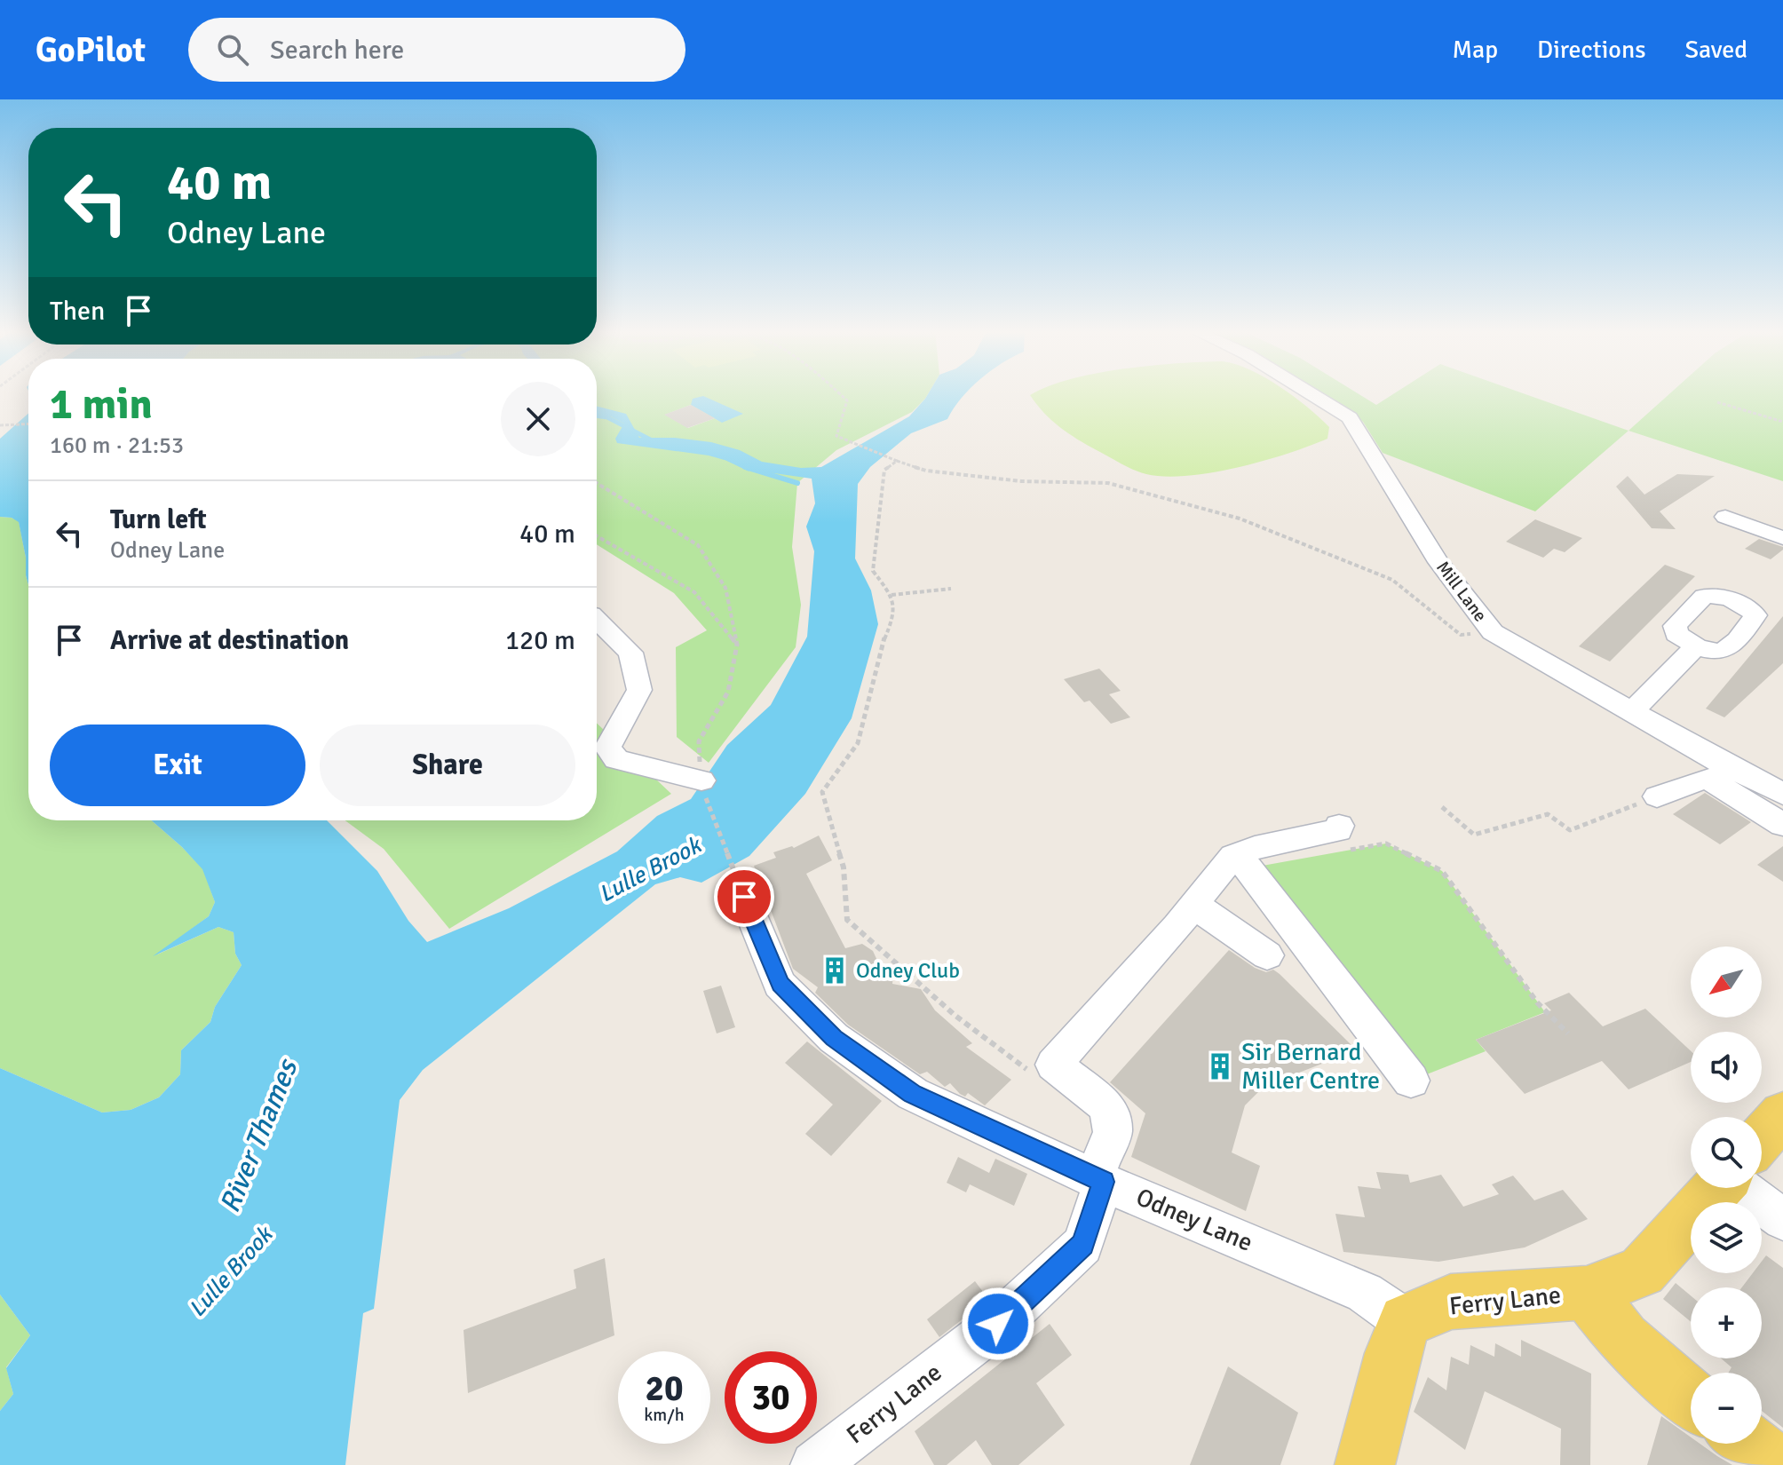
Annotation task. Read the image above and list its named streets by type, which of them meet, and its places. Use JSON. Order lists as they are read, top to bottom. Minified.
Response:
{"streets":{"main road":["Ferry Lane"],"street":["Mill Lane","Odney Lane"]},"crossings":[["Odney Lane","Ferry Lane"]],"water":["Lulle Brook","River Thames"],"places":{"building":["Odney Club","Sir Bernard Miller Centre"]},"north":"bottom left","page":{"header":"GoPilot","search":"Search here","nav":["Map","Directions","Saved"],"turn":["40 m","Odney Lane"],"then":"Then","heading":["1 min","160 m · 21:53"],"list":[{"name":"Turn left","note":"Odney Lane","value":"40 m"},{"name":"Arrive at destination","value":"120 m"}],"buttons":["Exit","Share"],"map_buttons":["+","−"],"speed":"20 km/h","limit":"30"}}
